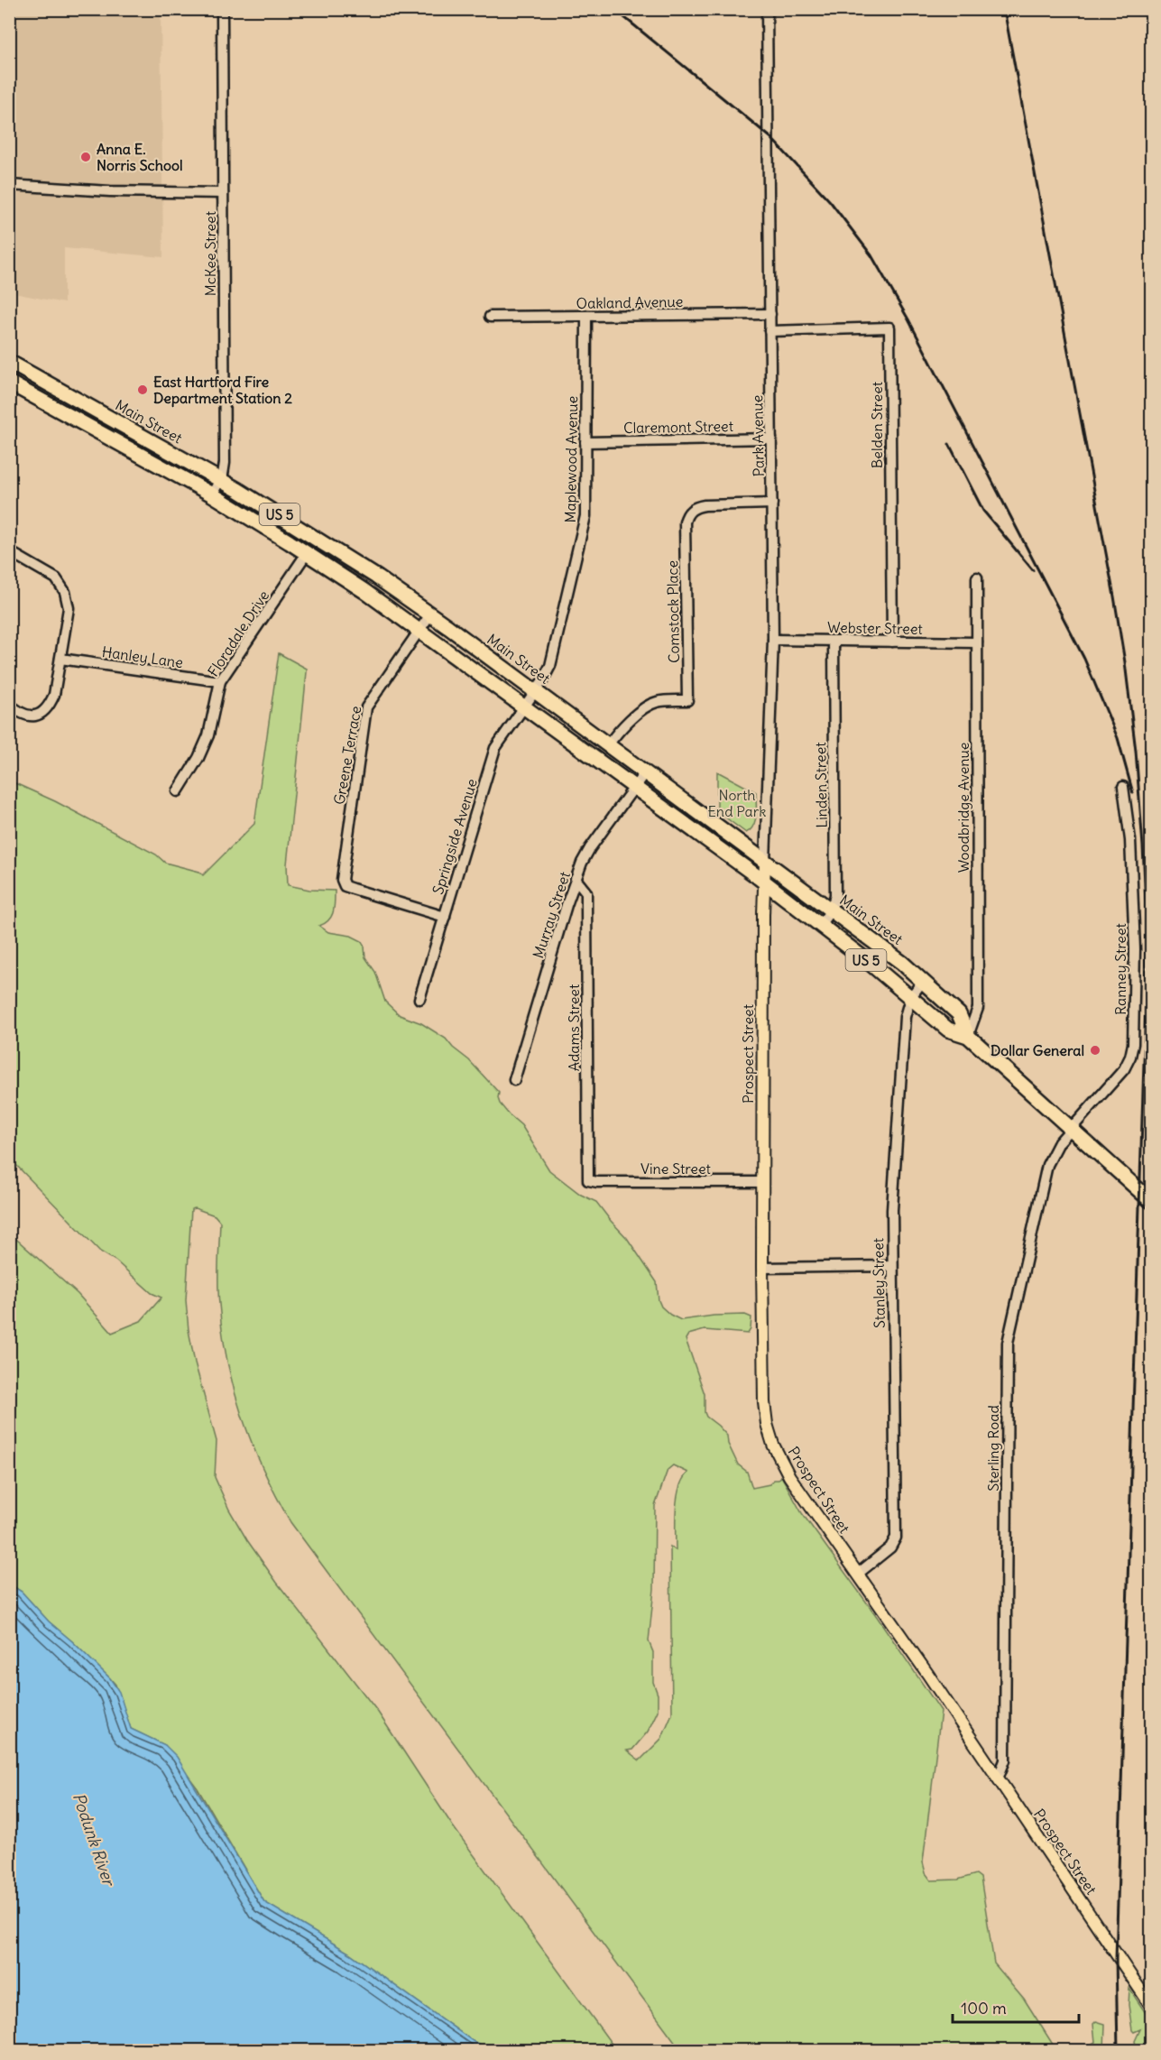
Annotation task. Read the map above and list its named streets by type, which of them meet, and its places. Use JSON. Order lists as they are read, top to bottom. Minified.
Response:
{"streets":{"highway":["Main Street","US 5"],"main road":["Prospect Street"],"street":["McKee Street","Oakland Avenue","Belden Street","Claremont Street","Park Avenue","Maplewood Avenue","Comstock Place","Webster Street","Floradale Drive","Hanley Lane","Greene Terrace","Linden Street","Woodbridge Avenue","Springside Avenue","Murray Street","Ranney Street","Adams Street","Vine Street","Stanley Street","Sterling Road"]},"crossings":[["McKee Street","Main Street"],["Oakland Avenue","Park Avenue"],["Oakland Avenue","Maplewood Avenue"],["Main Street","Park Avenue"],["Main Street","Maplewood Avenue"],["Main Street","Comstock Place"],["Main Street","Floradale Drive"],["Main Street","Greene Terrace"],["Main Street","Linden Street"],["Main Street","Woodbridge Avenue"],["Main Street","Springside Avenue"],["Main Street","Murray Street"],["Main Street","Ranney Street"],["Main Street","Prospect Street"],["Main Street","Stanley Street"],["Main Street","Sterling Road"],["Belden Street","Park Avenue"],["Belden Street","Webster Street"],["Claremont Street","Park Avenue"],["Claremont Street","Maplewood Avenue"],["Park Avenue","Comstock Place"],["Park Avenue","Webster Street"],["Park Avenue","Prospect Street"],["Maplewood Avenue","Springside Avenue"],["Webster Street","Linden Street"],["Webster Street","Woodbridge Avenue"],["Floradale Drive","Hanley Lane"],["Greene Terrace","Springside Avenue"],["Murray Street","Adams Street"],["Ranney Street","Sterling Road"],["Adams Street","Vine Street"],["Prospect Street","Vine Street"],["Prospect Street","Stanley Street"],["Prospect Street","Sterling Road"]],"water":["Podunk River"],"parks":["North End Park"],"places":["Anna E. Norris School","East Hartford Fire Department Station 2","Dollar General"],"scale_bar":"100 m"}
